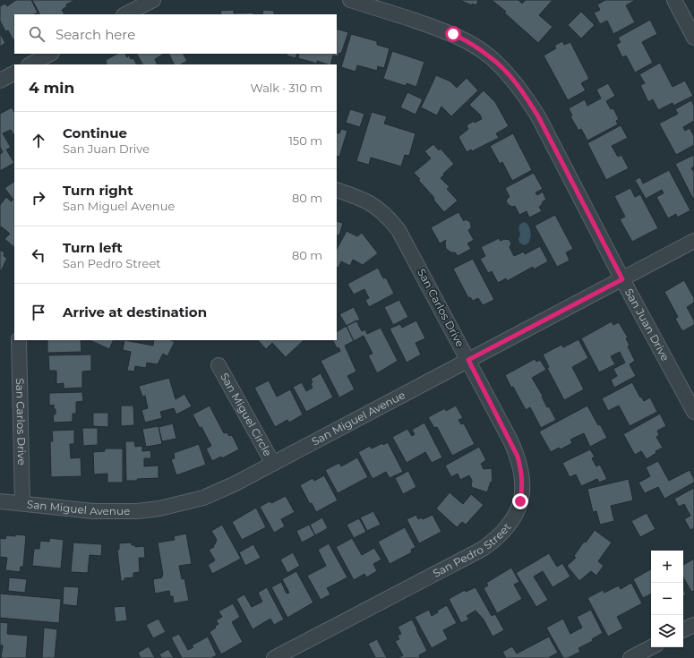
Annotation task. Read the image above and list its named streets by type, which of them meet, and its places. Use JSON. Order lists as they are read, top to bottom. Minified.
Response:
{"streets":{"street":["San Carlos Drive","San Juan Drive","San Miguel Circle","San Miguel Avenue","San Pedro Street"]},"crossings":[["San Carlos Drive","San Miguel Avenue"],["San Carlos Drive","San Pedro Street"],["San Juan Drive","San Miguel Avenue"],["San Miguel Circle","San Miguel Avenue"],["San Miguel Avenue","San Pedro Street"]],"page":{"search":"Search here","heading":["4 min","Walk · 310 m"],"list":[["Continue","San Juan Drive","150 m"],["Turn right","San Miguel Avenue","80 m"],["Turn left","San Pedro Street","80 m"],"Arrive at destination"],"map_buttons":["+","−"]}}
